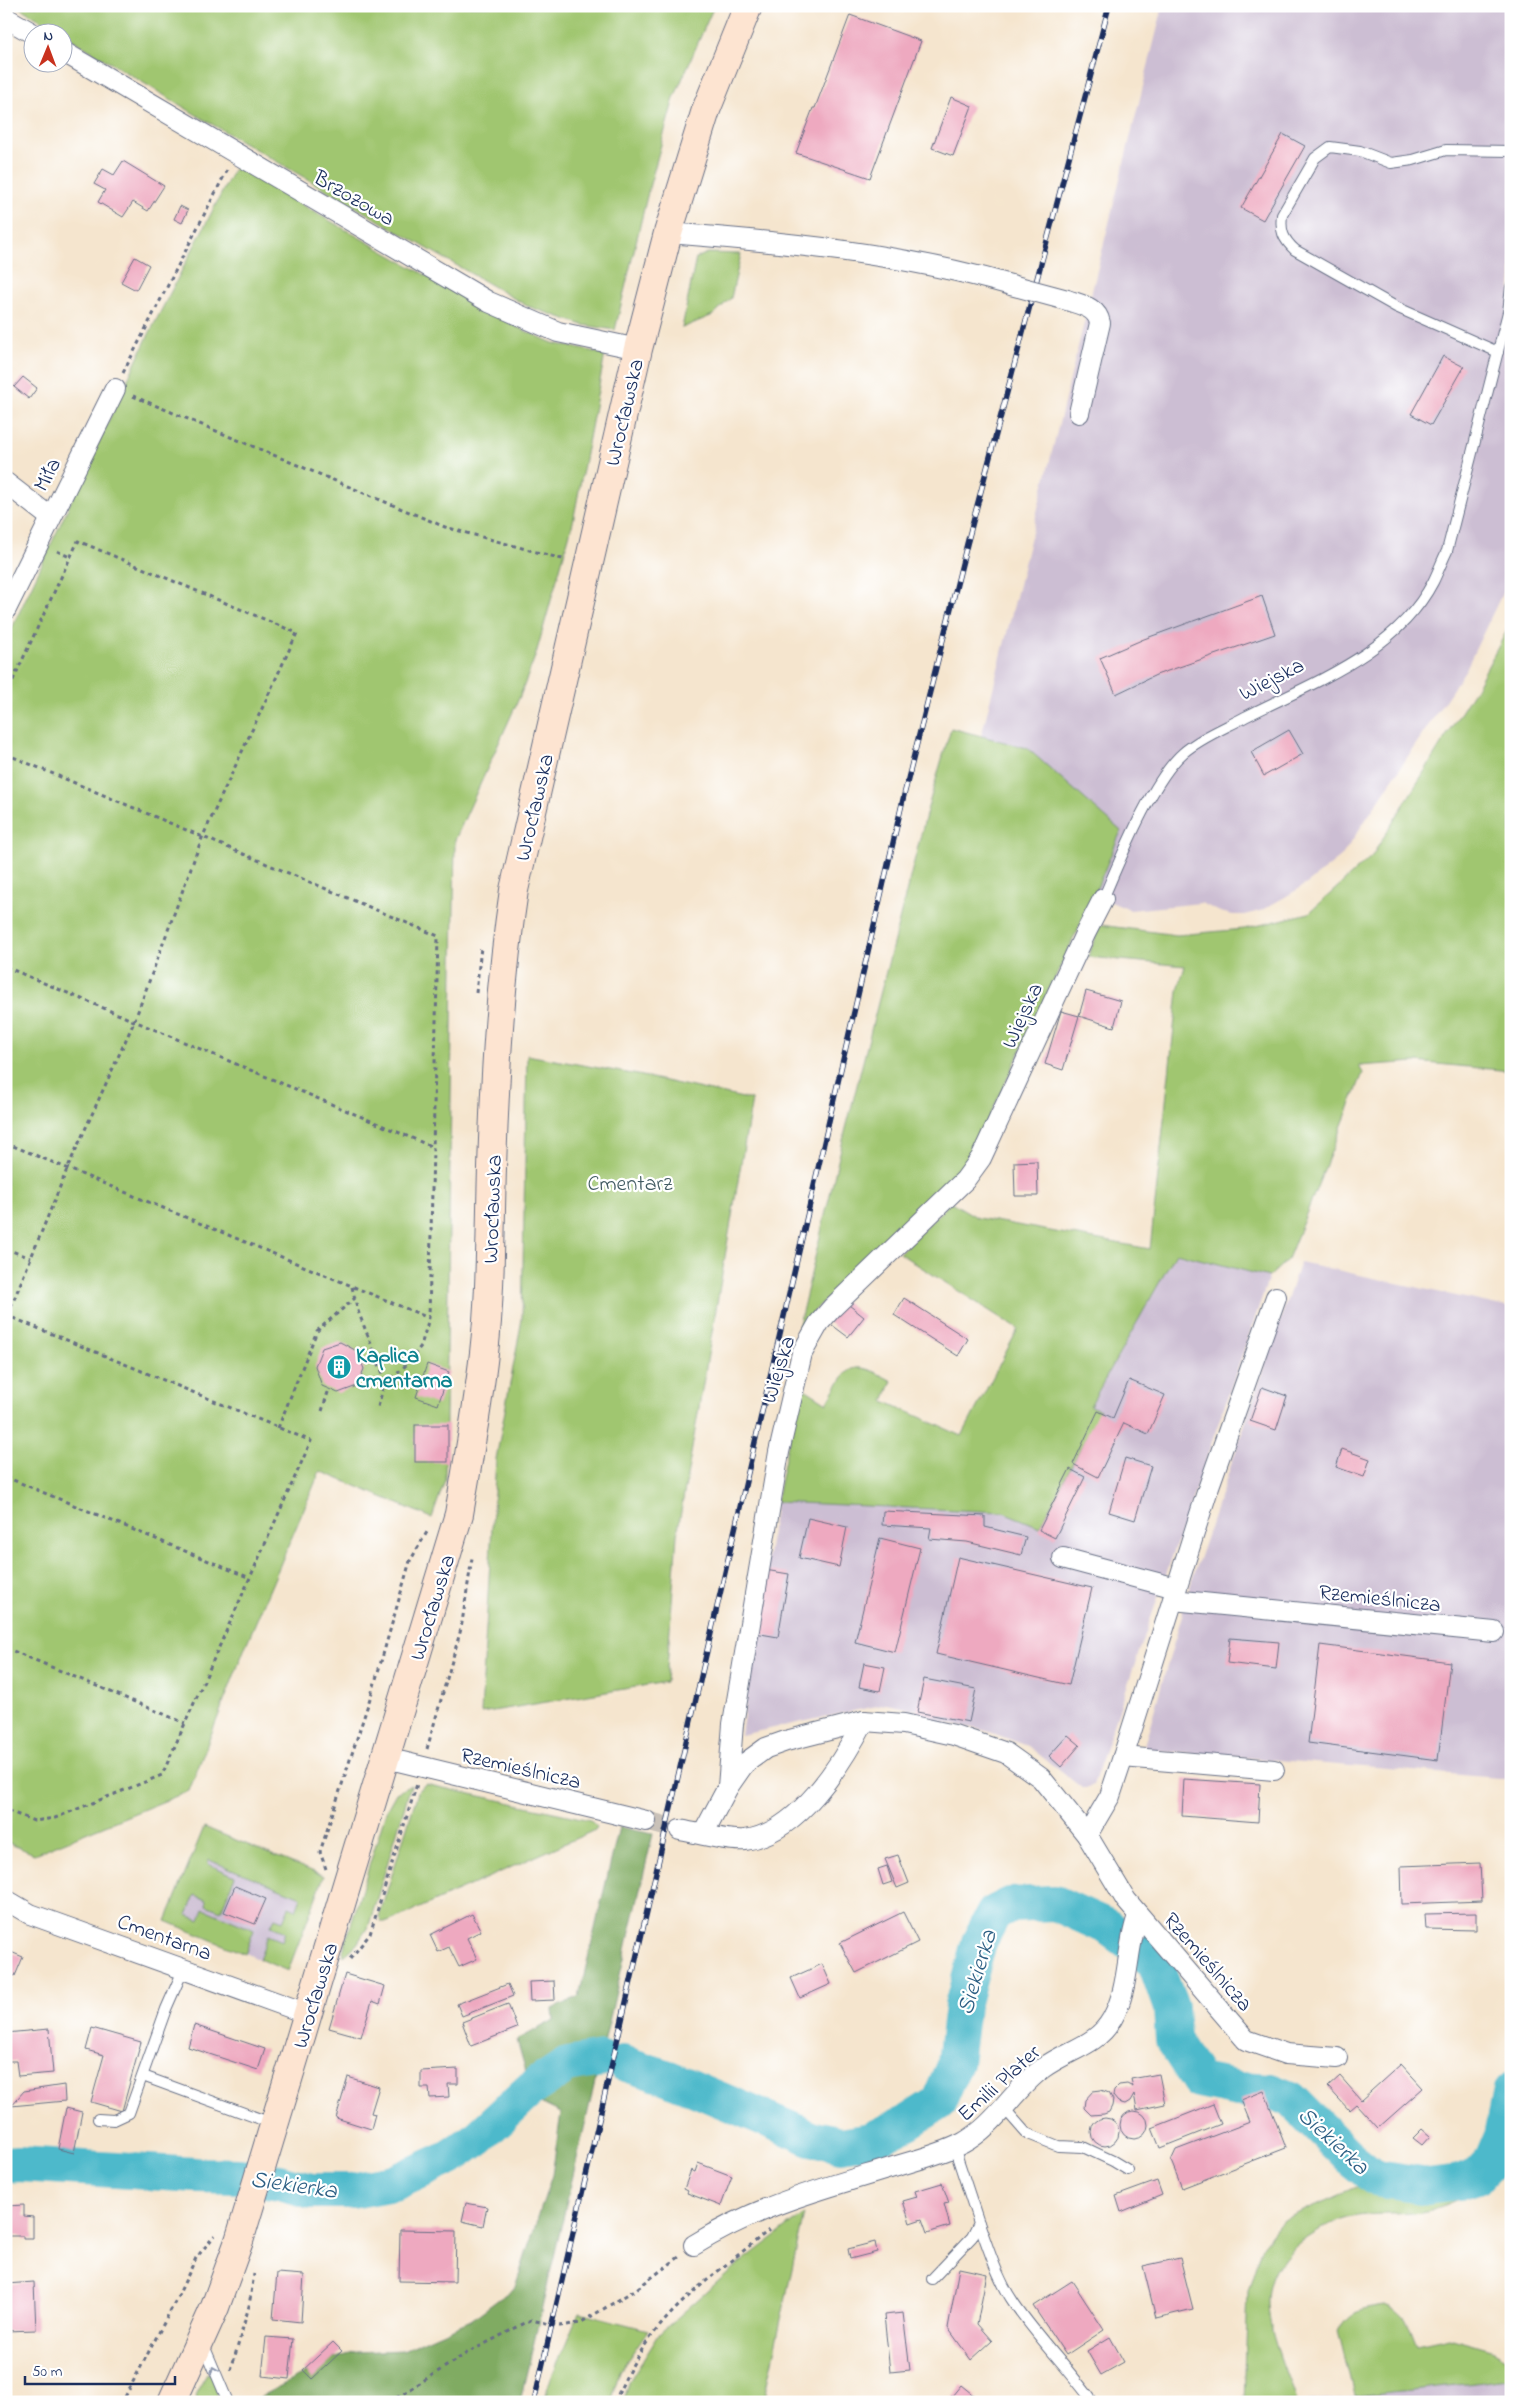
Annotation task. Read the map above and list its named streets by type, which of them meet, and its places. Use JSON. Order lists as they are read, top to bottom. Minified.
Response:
{"streets":{"main road":["Wrocławska"],"street":["Brzozowa","Miła","Wiejska","Rzemieślnicza","Cmentarna","Emilii Plater"]},"crossings":[["Brzozowa","Wrocławska"],["Wrocławska","Rzemieślnicza"],["Wrocławska","Cmentarna"],["Wiejska","Rzemieślnicza"],["Rzemieślnicza","Emilii Plater"]],"water":["Siekierka"],"parks":["Cmentarz"],"places":{"building":["Kaplica cmentarna"]},"scale_bar":"50 m","north":"top"}
